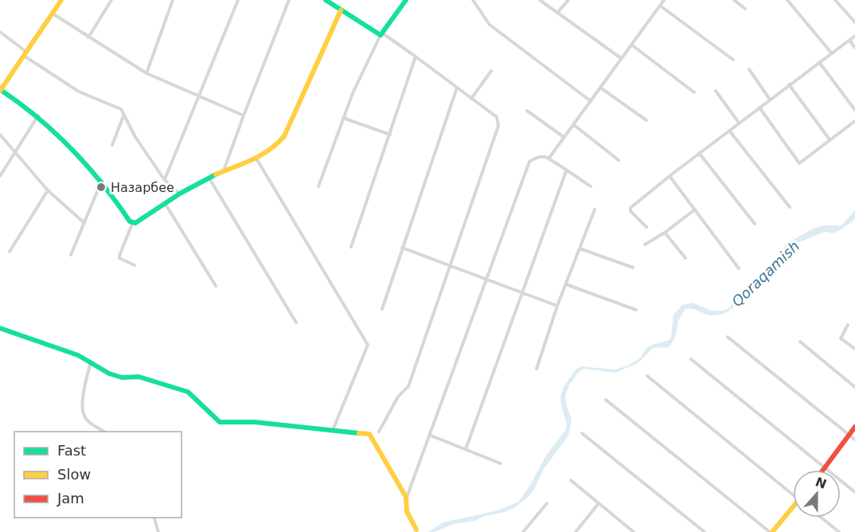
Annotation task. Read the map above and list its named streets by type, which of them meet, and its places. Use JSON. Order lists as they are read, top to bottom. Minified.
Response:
{"water":["Qoraqamish"],"places":["Назарбее"],"legend":["Fast","Slow","Jam"],"north":"top"}
